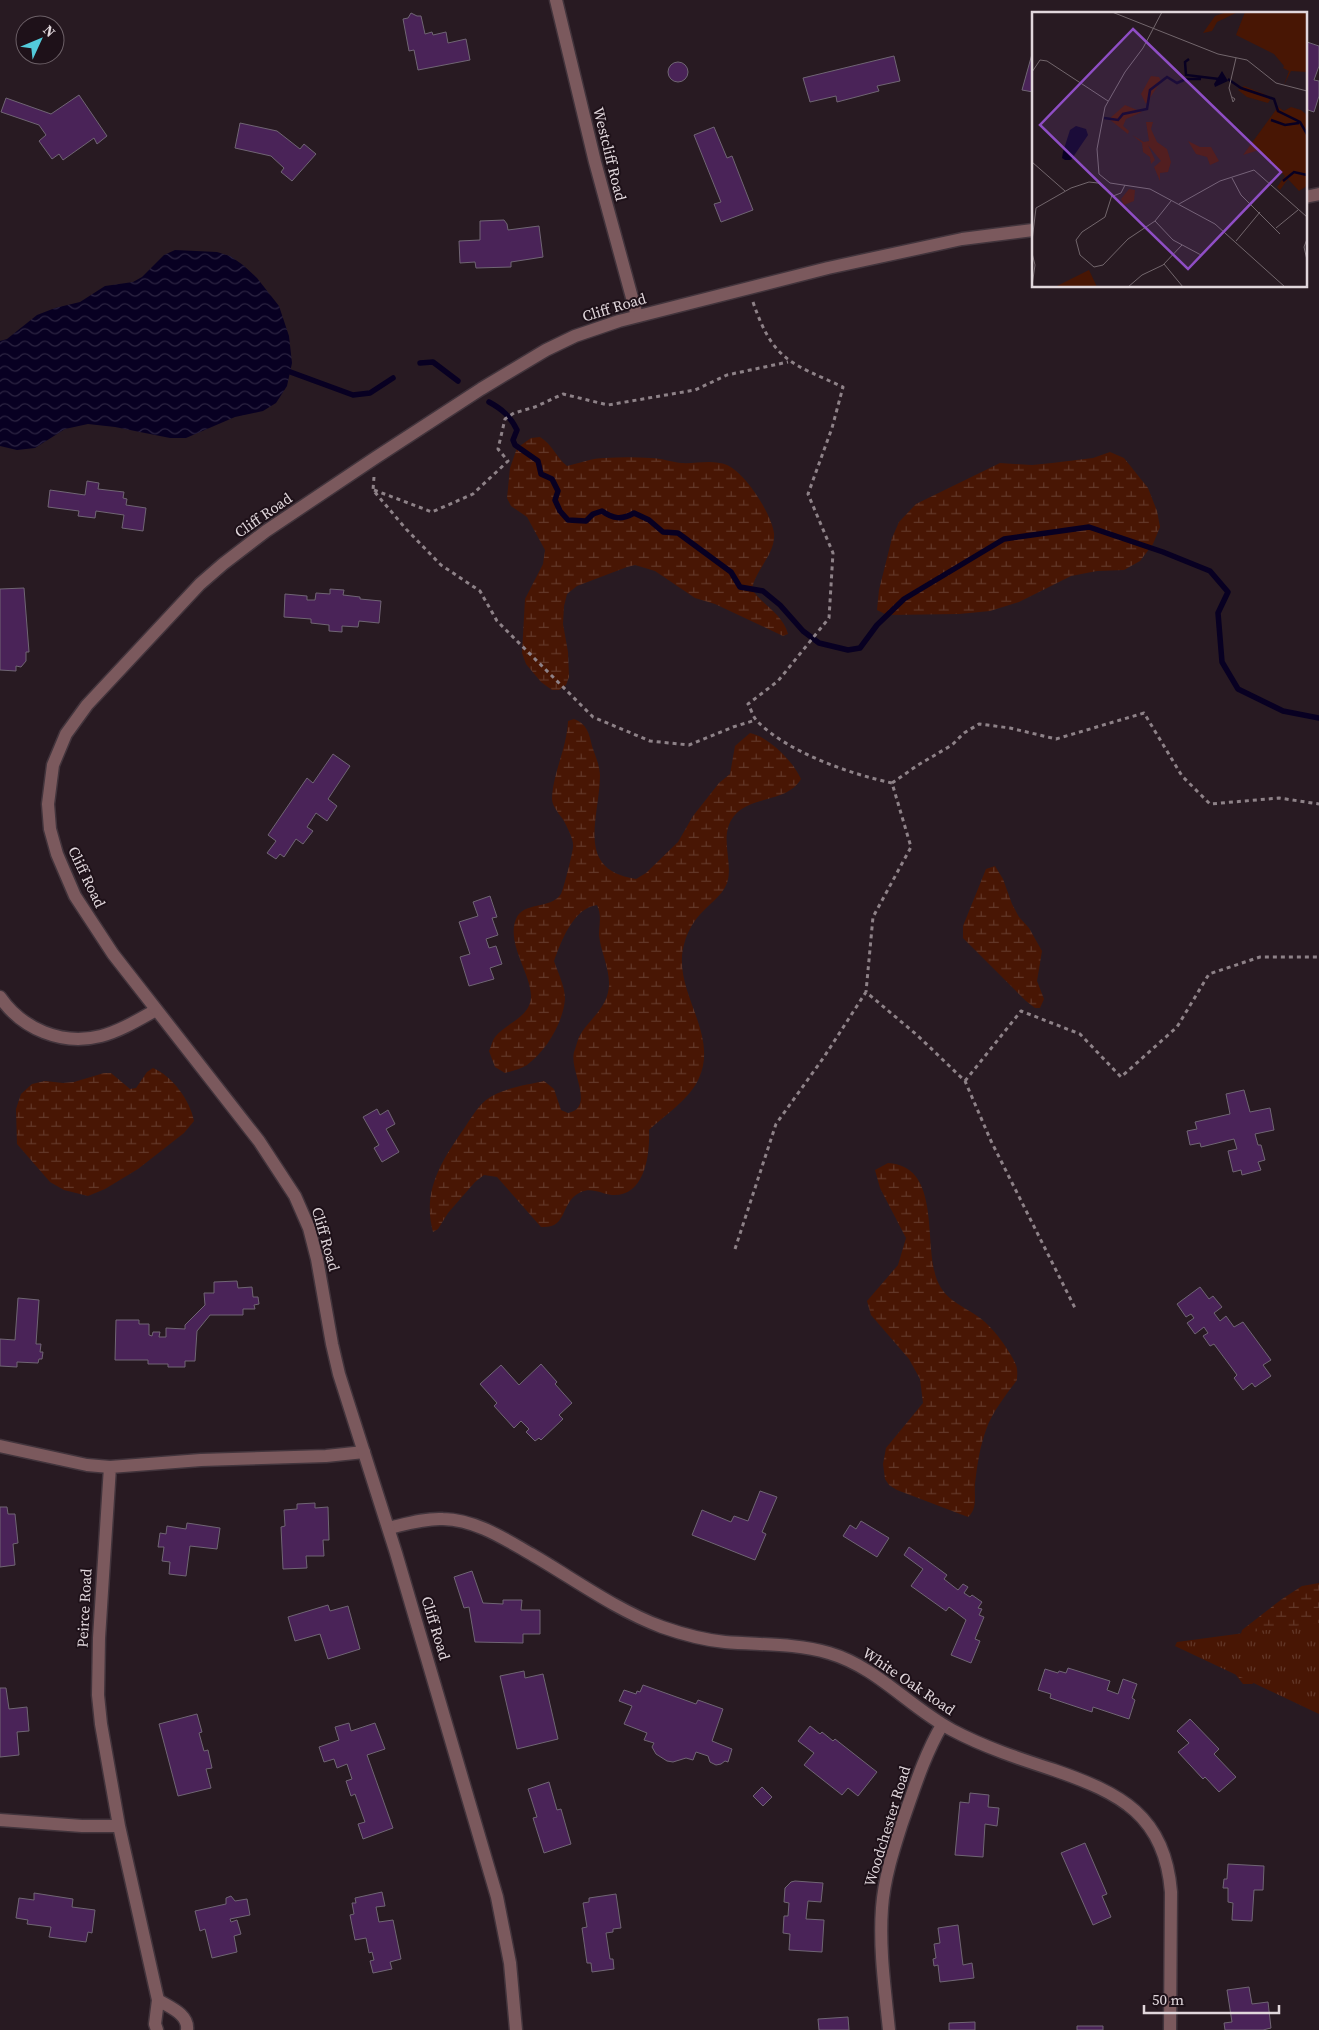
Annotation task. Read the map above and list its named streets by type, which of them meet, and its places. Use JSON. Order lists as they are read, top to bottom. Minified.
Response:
{"streets":{"street":["Westcliff Road","Cliff Road","Peirce Road","White Oak Road","Woodchester Road"]},"crossings":[["Westcliff Road","Cliff Road"],["Cliff Road","White Oak Road"],["White Oak Road","Woodchester Road"]],"scale_bar":"50 m","north":"top right"}
